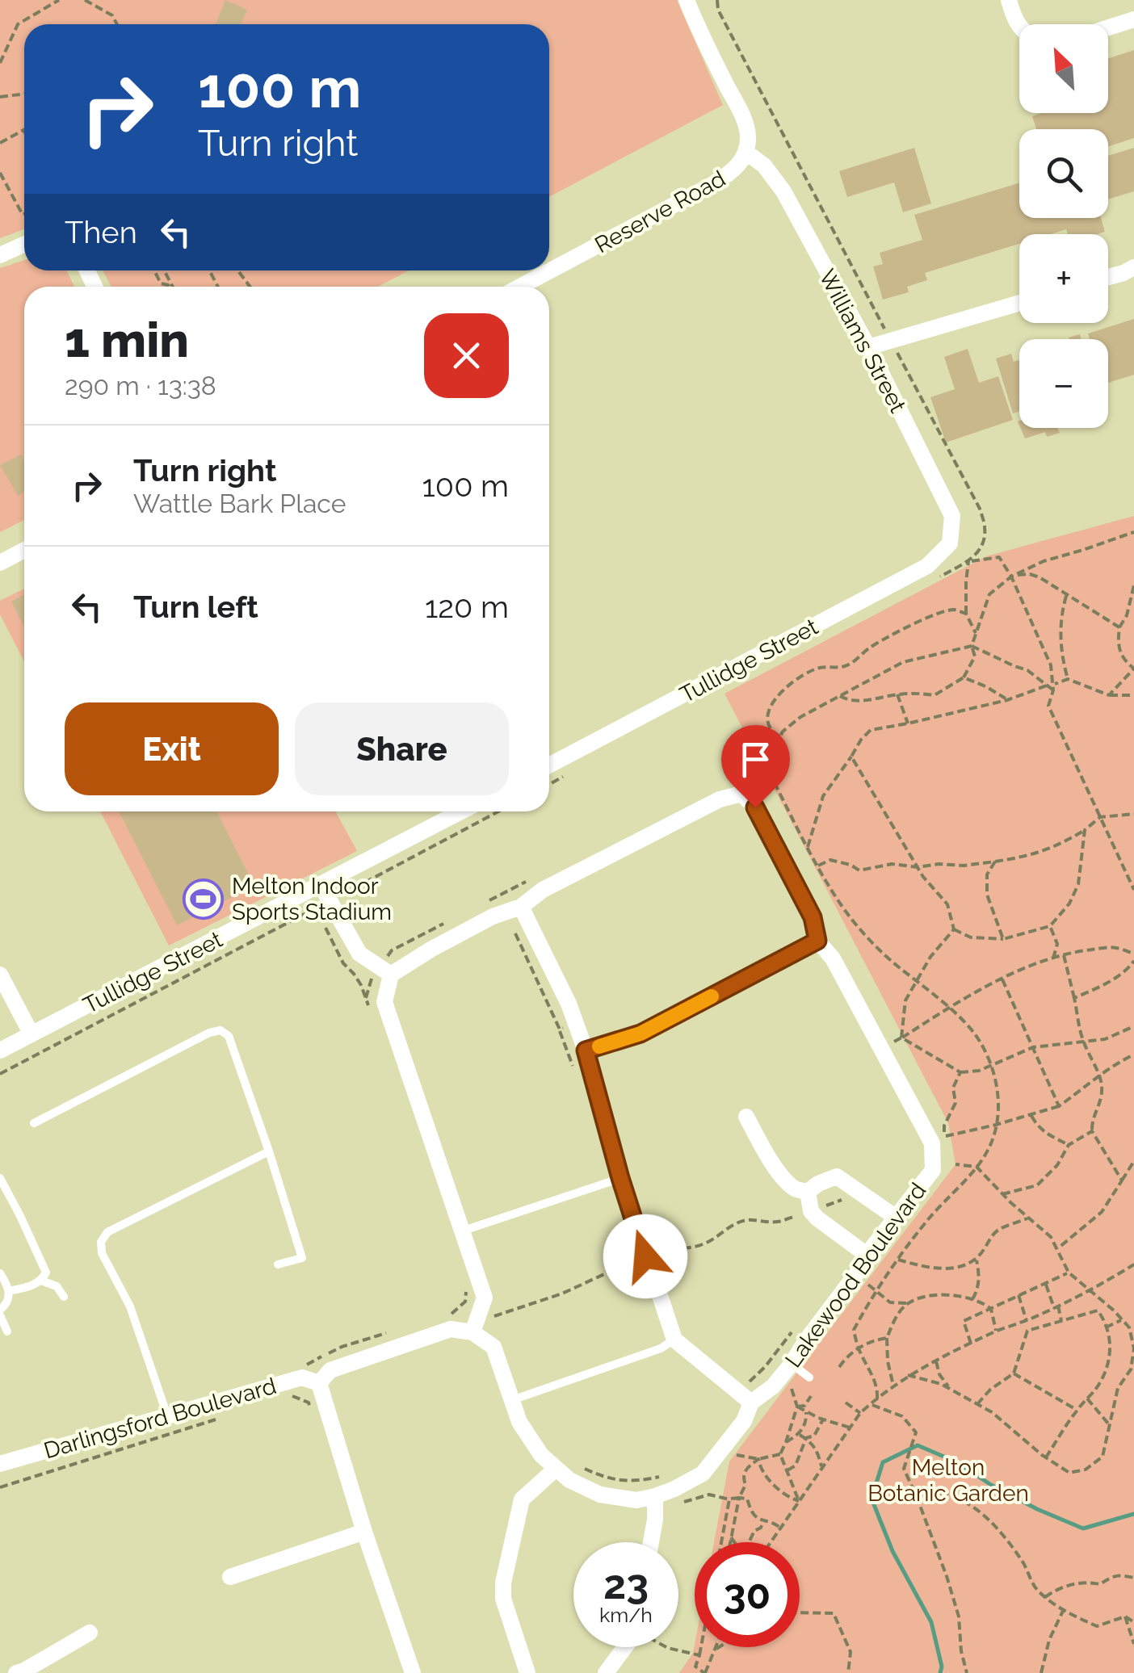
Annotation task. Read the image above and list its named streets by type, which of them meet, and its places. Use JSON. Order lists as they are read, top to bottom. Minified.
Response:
{"streets":{"street":["Reserve Road","Williams Street","Tullidge Street","Lakewood Boulevard","Darlingsford Boulevard"]},"crossings":[["Reserve Road","Williams Street"],["Williams Street","Tullidge Street"],["Lakewood Boulevard","Darlingsford Boulevard"]],"parks":["Melton Botanic Garden"],"places":{"sports":["Melton Indoor Sports Stadium"]},"north":"top left","page":{"map_buttons":["+","−"],"turn":["100 m","Turn right"],"then":"Then","heading":["1 min","290 m · 13:38"],"list":[{"name":"Turn right","note":"Wattle Bark Place","value":"100 m"},{"name":"Turn left","value":"120 m"}],"buttons":["Exit","Share"],"speed":"23 km/h","limit":"30"}}
